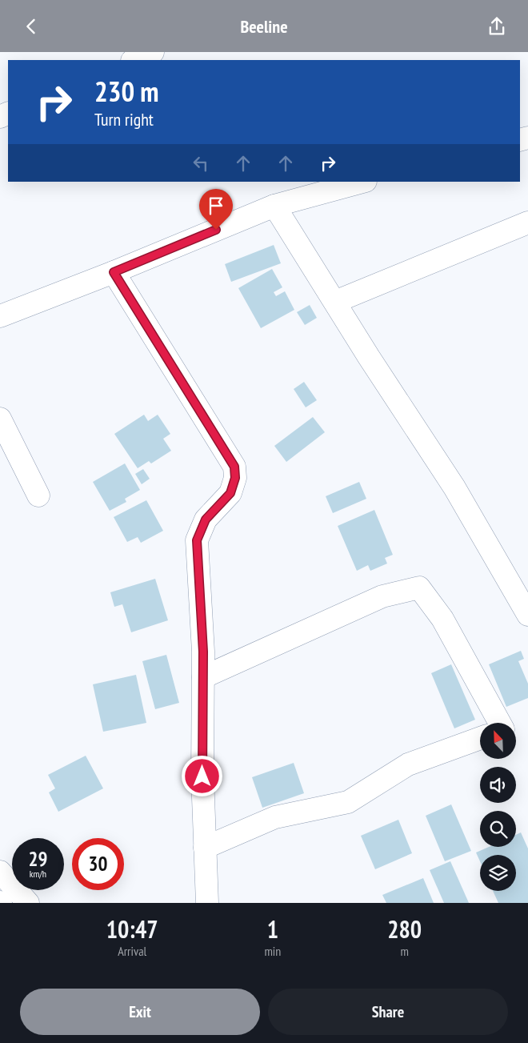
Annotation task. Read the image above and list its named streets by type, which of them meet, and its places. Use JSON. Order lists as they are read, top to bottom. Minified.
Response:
{"north":"top left","page":{"header":"Beeline","turn":["230 m","Turn right"],"speed":"29 km/h","limit":"30","eta":["10:47","Arrival","1","min","280","m"],"buttons":["Exit","Share"]}}
